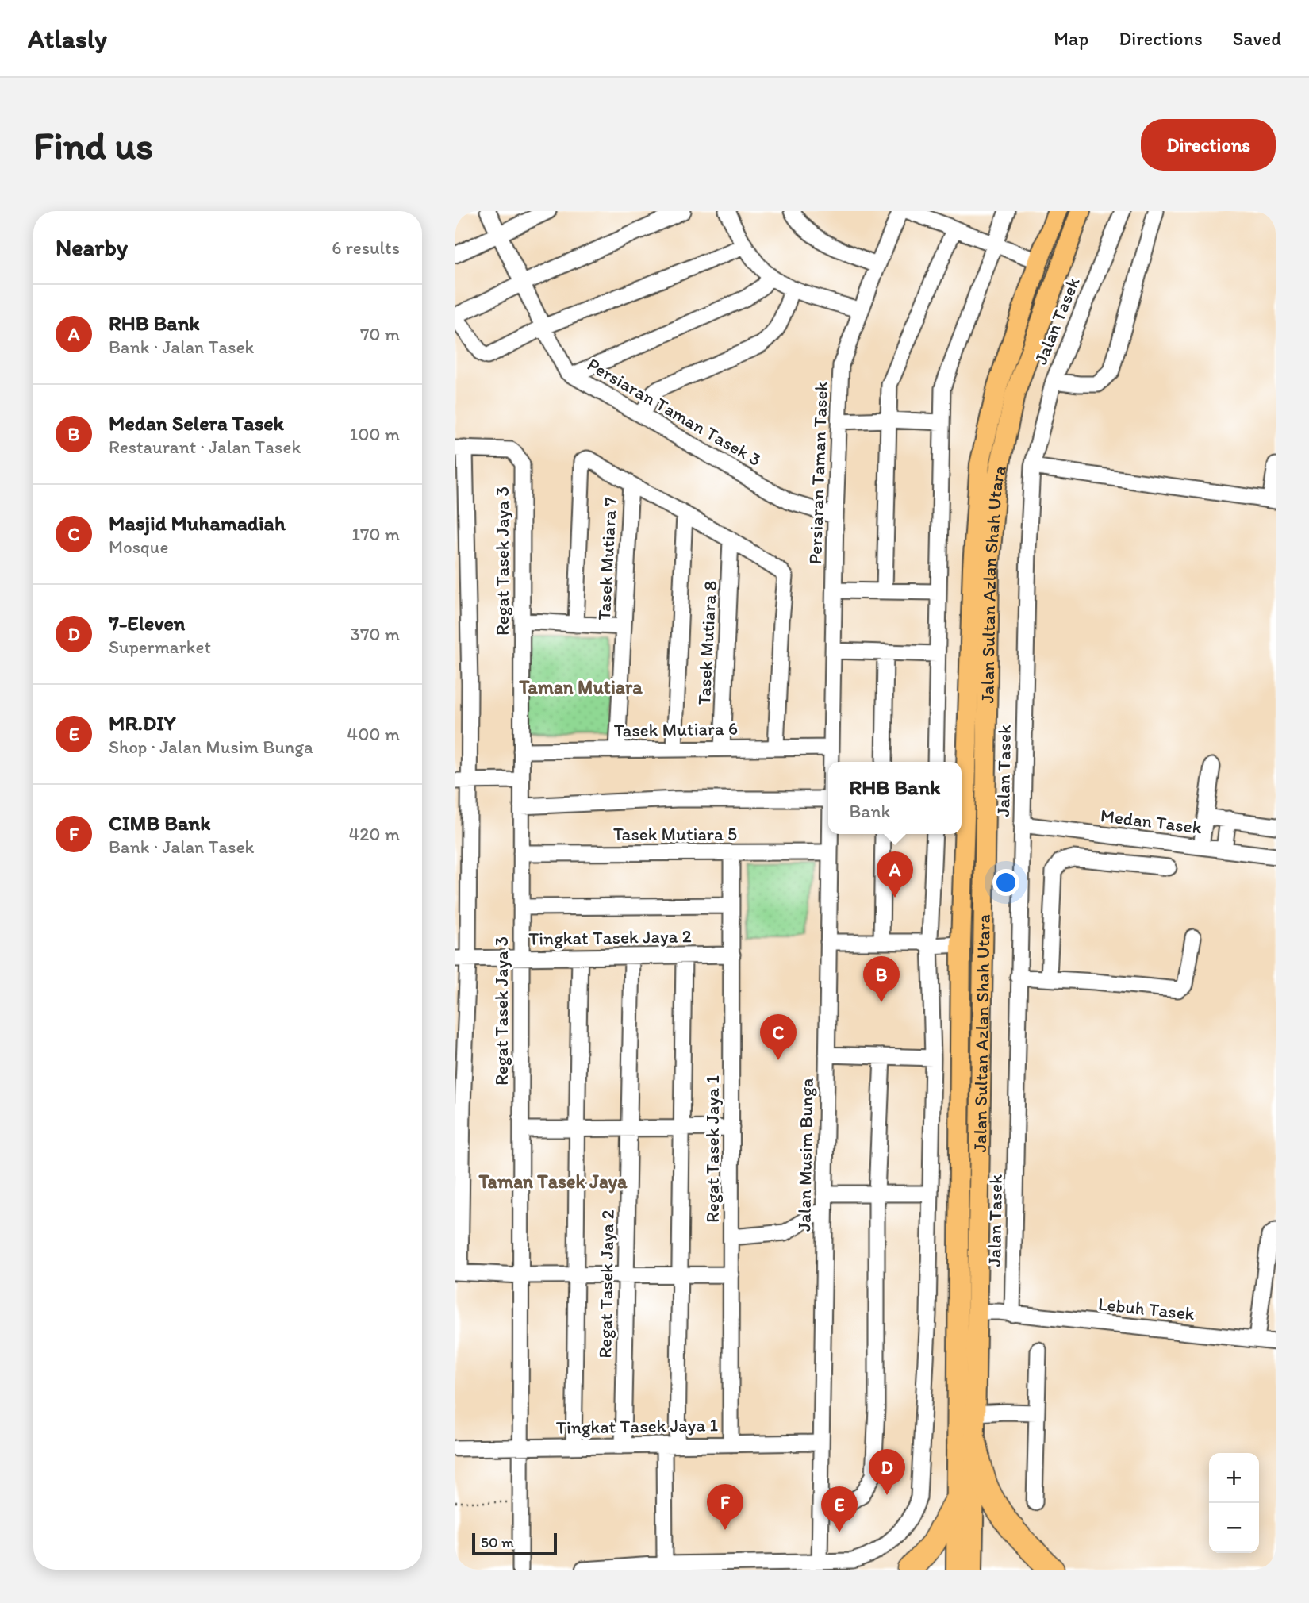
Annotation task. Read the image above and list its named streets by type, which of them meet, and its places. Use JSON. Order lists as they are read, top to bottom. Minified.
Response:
{"streets":{"main road":["Jalan Sultan Azlan Shah Utara"],"street":["Jalan Tasek","Persiaran Taman Tasek 3","Persiaran Taman Tasek","Tasek Mutiara 7","Regat Tasek Jaya 3","Tasek Mutiara 8","Tasek Mutiara 6","Medan Tasek","Tasek Mutiara 5","Tingkat Tasek Jaya 2","Regat Tasek Jaya 1","Jalan Musim Bunga","Regat Tasek Jaya 2","Lebuh Tasek","Tingkat Tasek Jaya 1"]},"crossings":[["Jalan Tasek","Medan Tasek"],["Jalan Tasek","Lebuh Tasek"],["Persiaran Taman Tasek 3","Persiaran Taman Tasek"],["Persiaran Taman Tasek","Tasek Mutiara 6"],["Persiaran Taman Tasek","Jalan Musim Bunga"],["Tasek Mutiara 7","Tasek Mutiara 8"],["Tasek Mutiara 7","Tasek Mutiara 6"],["Regat Tasek Jaya 3","Tasek Mutiara 6"],["Regat Tasek Jaya 3","Tasek Mutiara 5"],["Regat Tasek Jaya 3","Tingkat Tasek Jaya 2"],["Regat Tasek Jaya 3","Tingkat Tasek Jaya 1"],["Jalan Sultan Azlan Shah Utara","Lebuh Tasek"],["Tasek Mutiara 8","Tasek Mutiara 6"],["Tasek Mutiara 6","Jalan Musim Bunga"],["Tasek Mutiara 5","Regat Tasek Jaya 1"],["Tasek Mutiara 5","Jalan Musim Bunga"],["Tingkat Tasek Jaya 2","Regat Tasek Jaya 1"],["Tingkat Tasek Jaya 2","Regat Tasek Jaya 2"],["Regat Tasek Jaya 1","Tingkat Tasek Jaya 1"],["Jalan Musim Bunga","Tingkat Tasek Jaya 1"],["Regat Tasek Jaya 2","Tingkat Tasek Jaya 1"]],"districts":["Taman Mutiara","Taman Tasek Jaya"],"scale_bar":"50 m","page":{"header":"Atlasly","nav":["Map","Directions","Saved"],"buttons":"Directions","title":"Find us","heading":["Nearby","6 results"],"list":[{"mark":"A","name":"RHB Bank","note":"Bank · Jalan Tasek","value":"70 m"},{"mark":"B","name":"Medan Selera Tasek","note":"Restaurant · Jalan Tasek","value":"100 m"},{"mark":"C","name":"Masjid Muhamadiah","note":"Mosque","value":"170 m"},{"mark":"D","name":"7-Eleven","note":"Supermarket","value":"370 m"},{"mark":"E","name":"MR.DIY","note":"Shop · Jalan Musim Bunga","value":"400 m"},{"mark":"F","name":"CIMB Bank","note":"Bank · Jalan Tasek","value":"420 m"}],"popup":["RHB Bank","Bank"],"pins":["A","B","C","D","F","E"],"map_buttons":["+","−"],"scale":"50 m"}}
